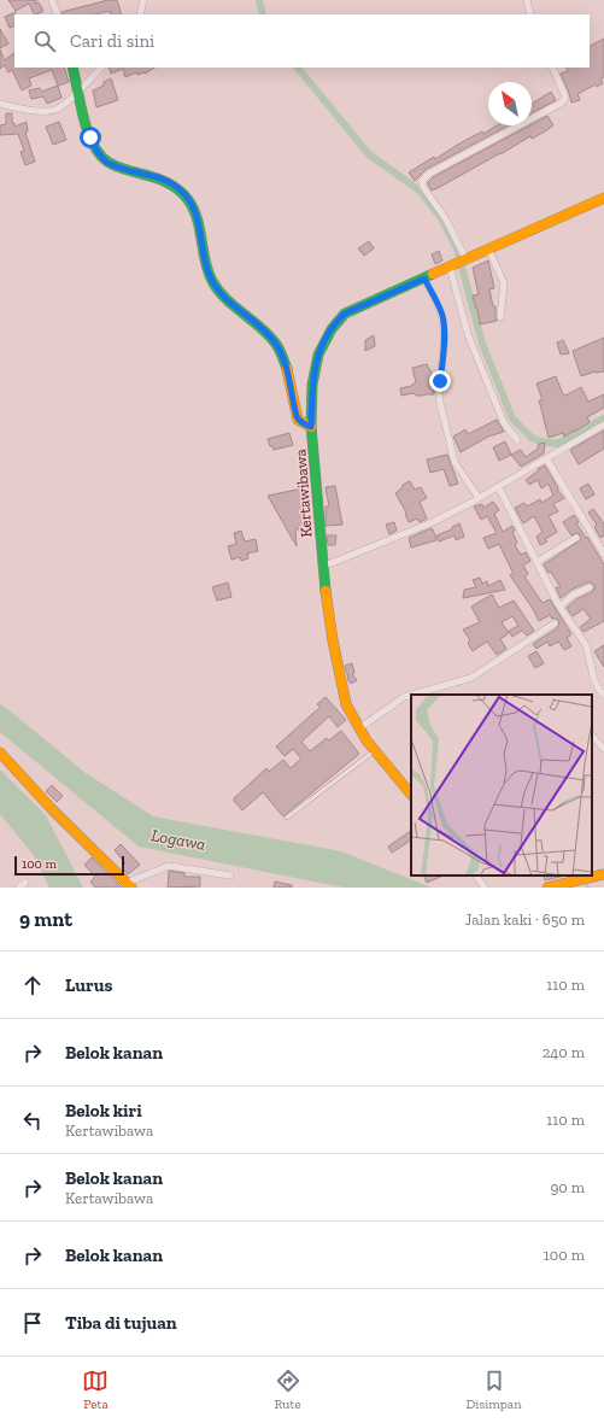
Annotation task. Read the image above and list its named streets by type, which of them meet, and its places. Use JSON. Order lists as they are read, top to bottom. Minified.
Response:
{"streets":{"main road":["Kertawibawa"]},"water":["Logawa"],"scale_bar":"100 m","north":"top left","page":{"search":"Cari di sini","scale":"100 m","heading":["9 mnt","Jalan kaki · 650 m"],"list":[["Lurus","110 m"],["Belok kanan","240 m"],["Belok kiri","Kertawibawa","110 m"],["Belok kanan","Kertawibawa","90 m"],["Belok kanan","100 m"],"Tiba di tujuan"],"nav":["Peta","Rute","Disimpan"]}}
